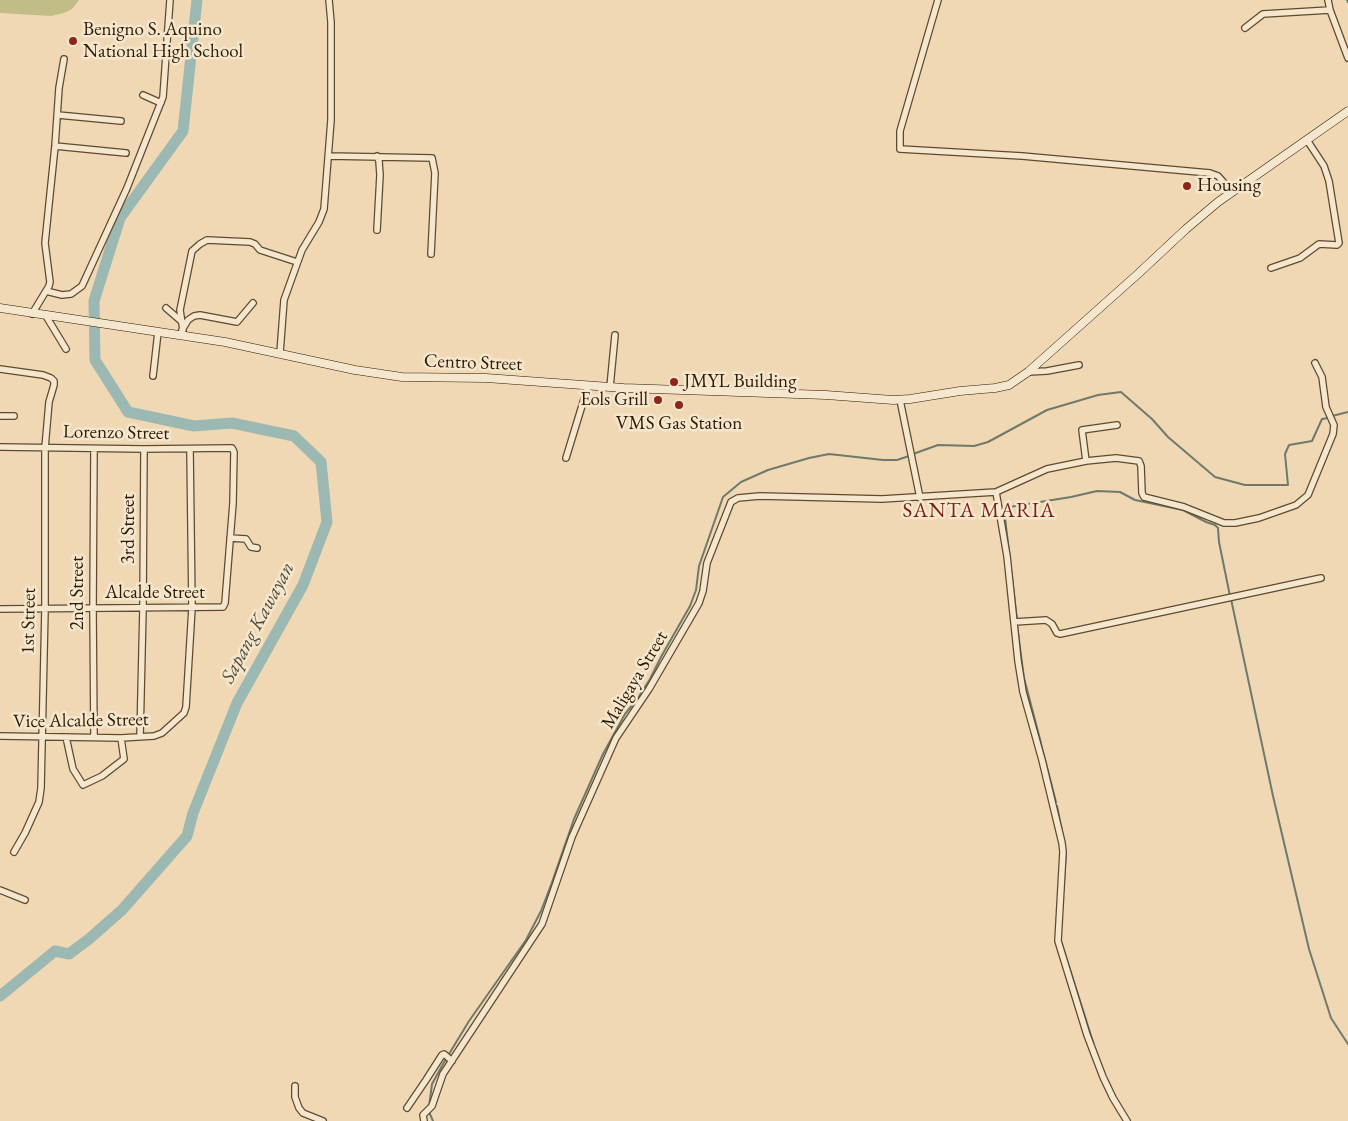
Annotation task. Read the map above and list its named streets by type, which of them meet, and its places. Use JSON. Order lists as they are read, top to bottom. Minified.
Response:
{"streets":{"street":["Centro Street","Lorenzo Street","3rd Street","2nd Street","Alcalde Street","1st Street","Maligaya Street","Vice Alcalde Street"]},"crossings":[["Lorenzo Street","3rd Street"],["Lorenzo Street","2nd Street"],["Lorenzo Street","Alcalde Street"],["Lorenzo Street","1st Street"],["3rd Street","Alcalde Street"],["3rd Street","Vice Alcalde Street"],["2nd Street","Alcalde Street"],["2nd Street","Vice Alcalde Street"],["Alcalde Street","1st Street"],["Alcalde Street","Vice Alcalde Street"],["1st Street","Vice Alcalde Street"]],"districts":["SANTA MARIA"],"water":["Sapang Kawayan"],"places":["Benigno S. Aquino National High School","Housing","JMYL Building","Eols Grill","VMS Gas Station"]}
